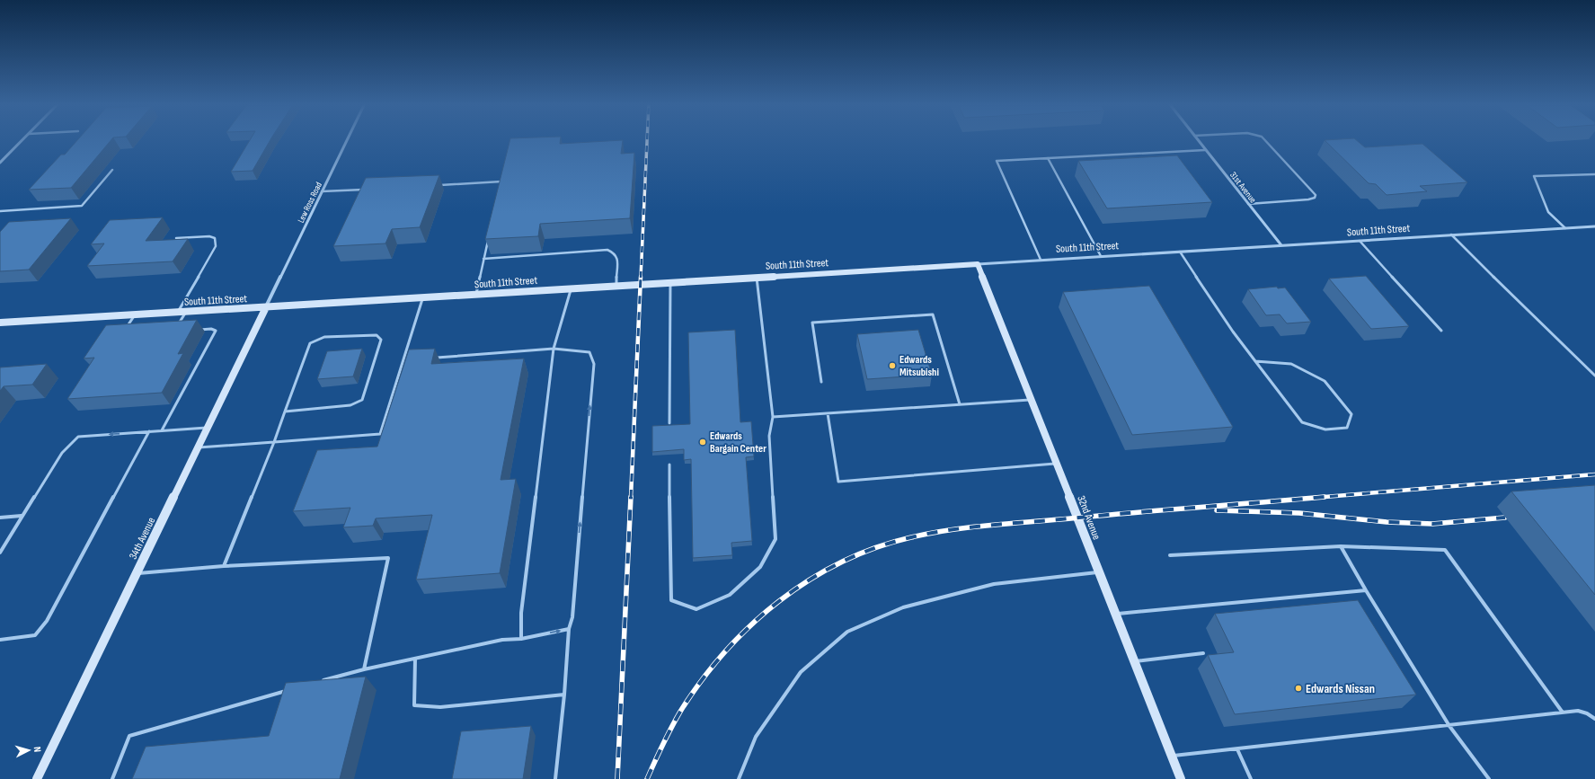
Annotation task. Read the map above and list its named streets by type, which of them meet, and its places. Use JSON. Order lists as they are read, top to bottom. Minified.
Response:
{"streets":{"street":["31st Avenue","Lew Ross Road","South 11th Street","32nd Avenue","34th Avenue"]},"crossings":[["31st Avenue","South 11th Street"],["Lew Ross Road","South 11th Street"],["Lew Ross Road","34th Avenue"],["South 11th Street","32nd Avenue"],["South 11th Street","34th Avenue"]],"places":["Edwards Mitsubishi","Edwards Bargain Center","Edwards Nissan"],"north":"right"}
